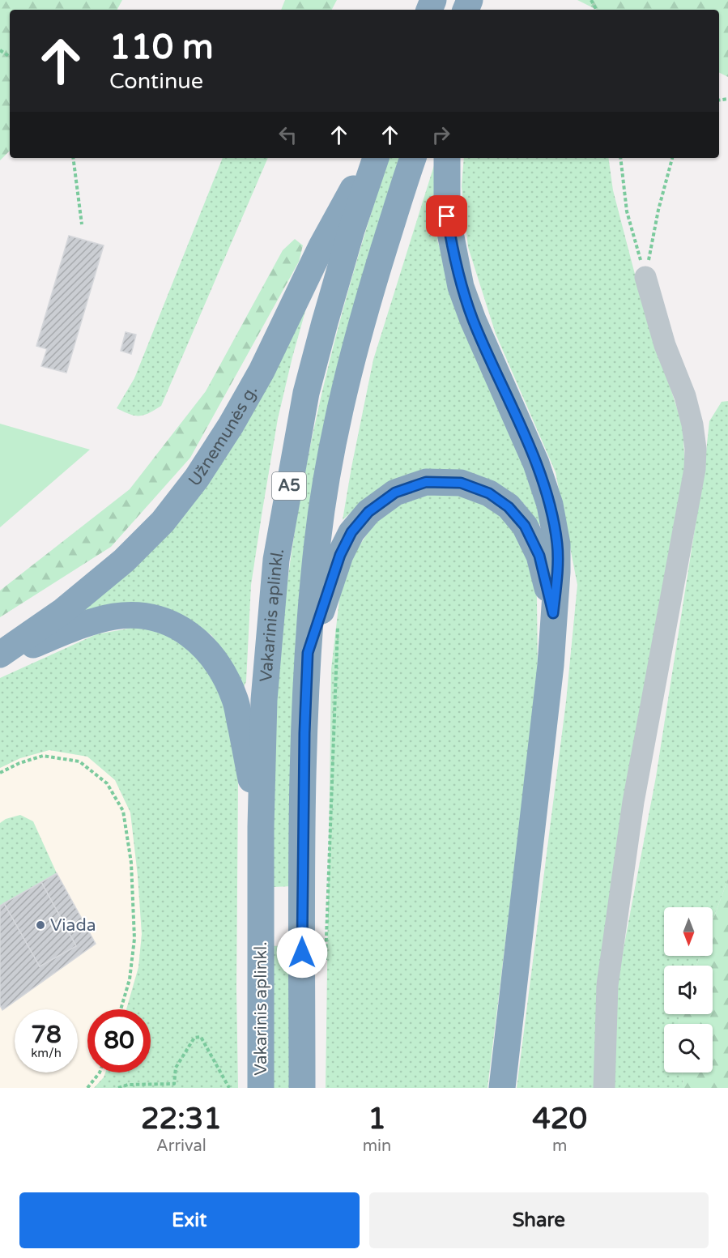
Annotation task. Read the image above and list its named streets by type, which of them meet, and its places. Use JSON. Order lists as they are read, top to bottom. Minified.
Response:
{"streets":{"highway":["Užnemunės g.","A5","Vakarinis aplinkl."]},"places":["Viada"],"north":"bottom","page":{"turn":["110 m","Continue"],"speed":"78 km/h","limit":"80","eta":["22:31","Arrival","1","min","420","m"],"buttons":["Exit","Share"]}}
